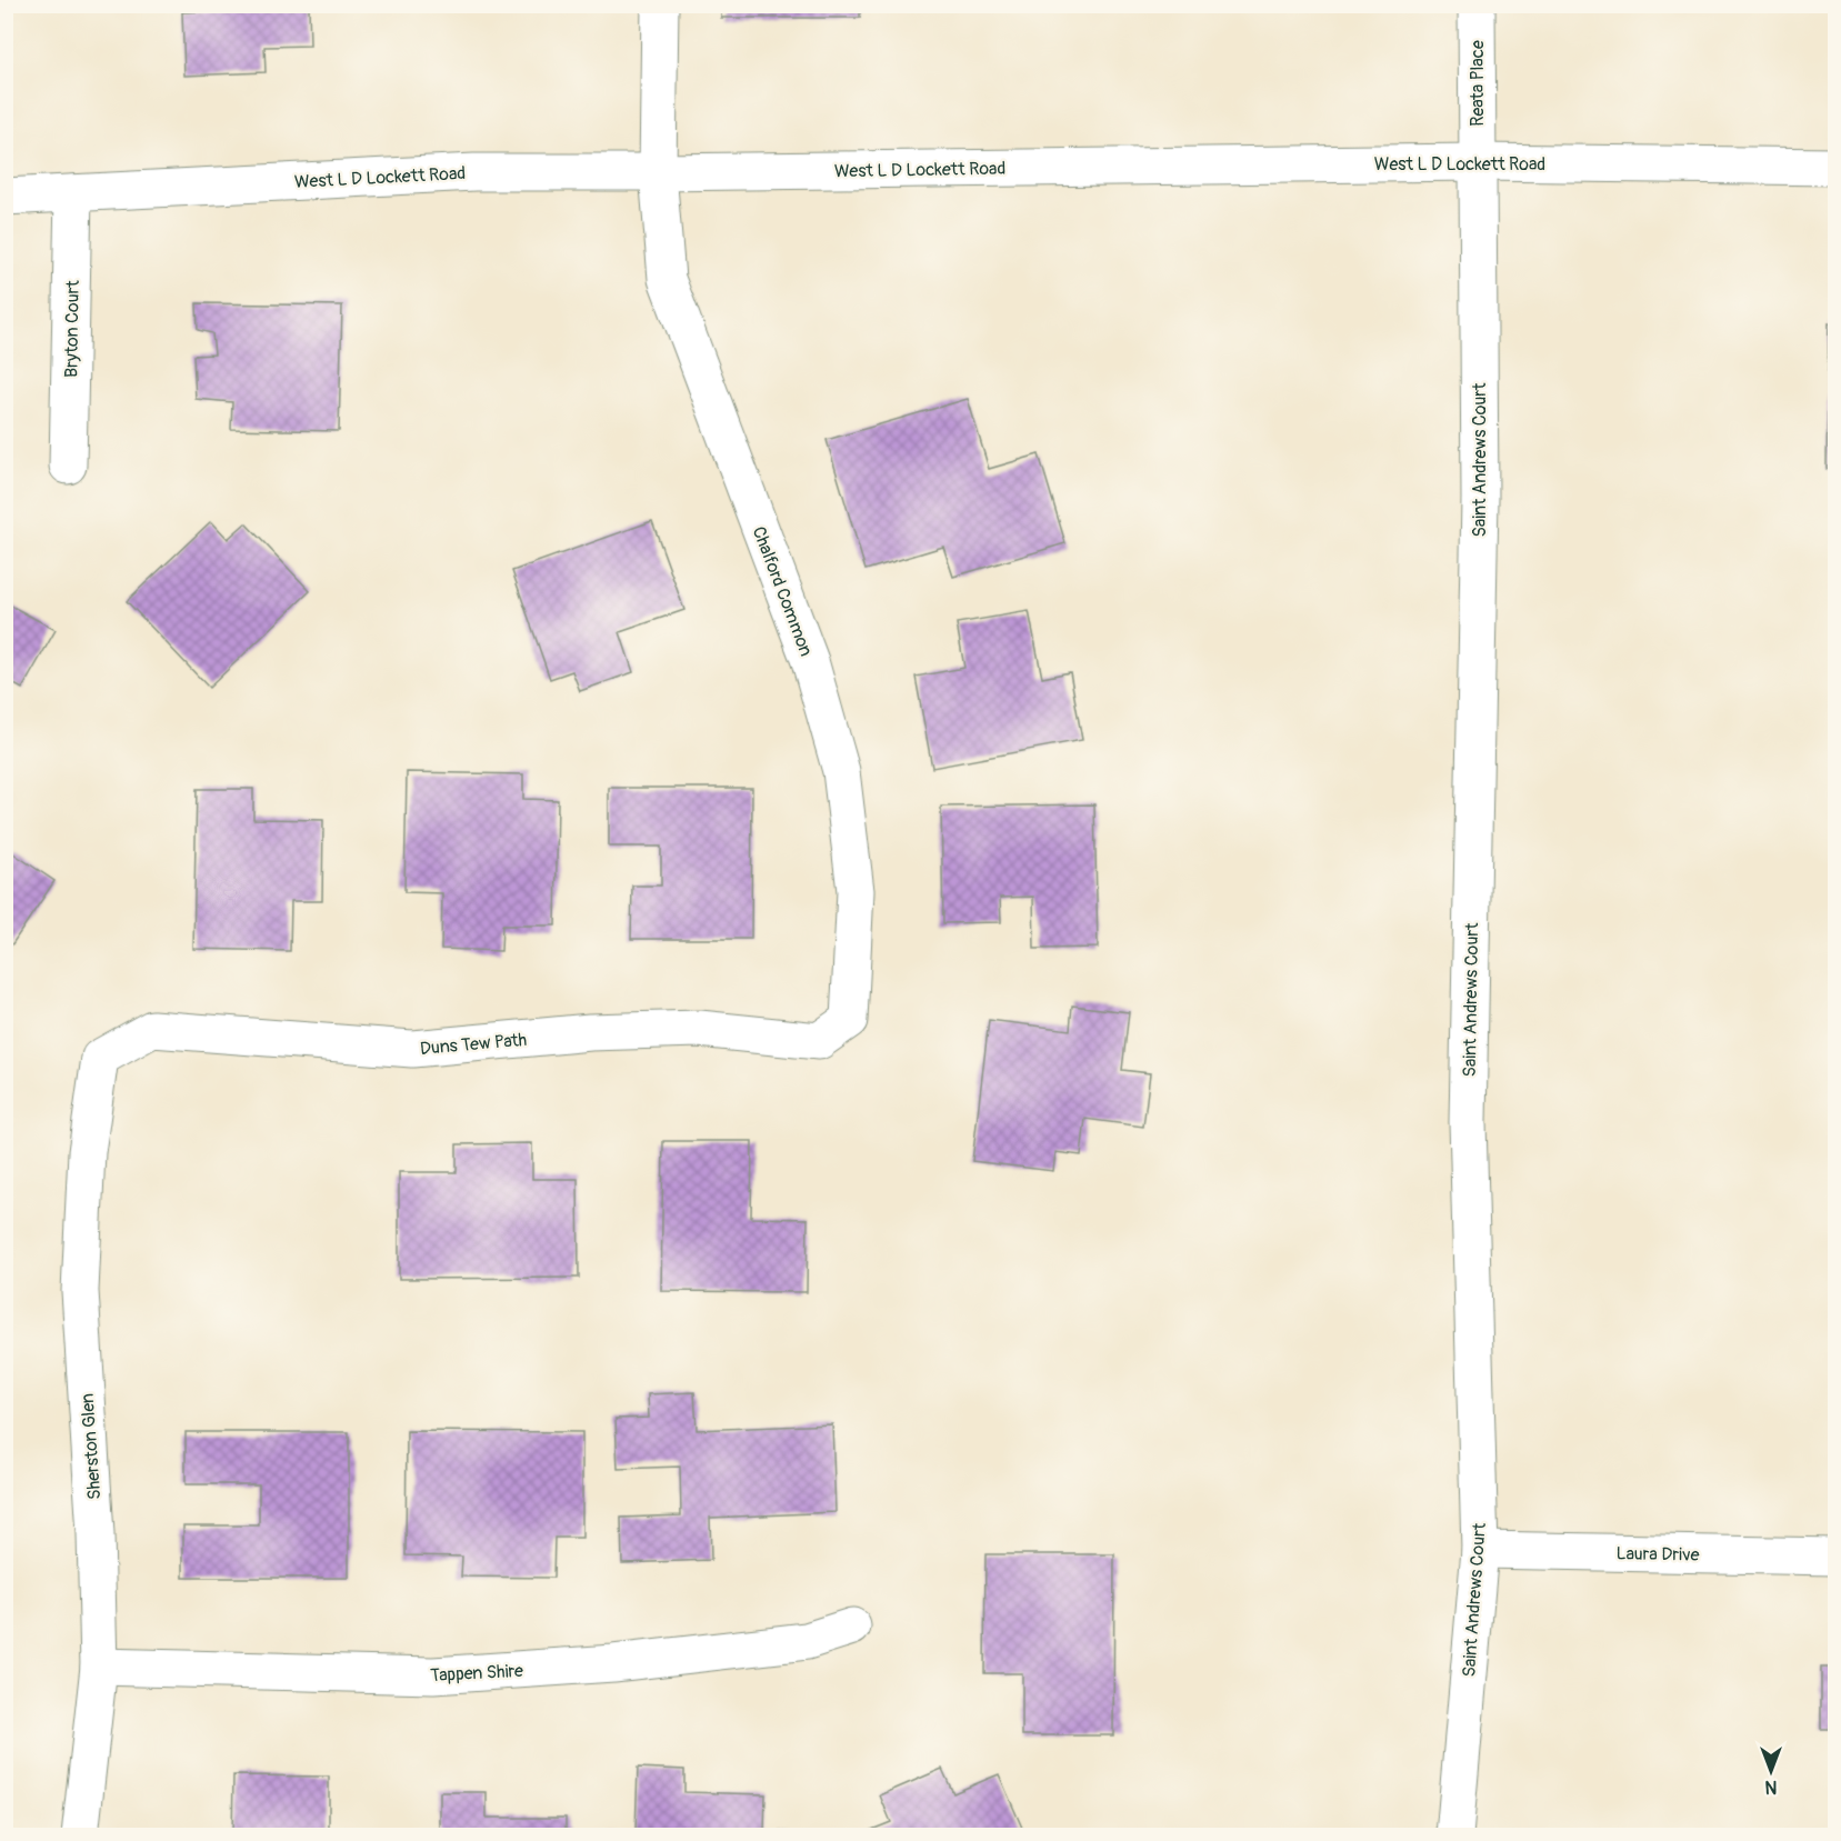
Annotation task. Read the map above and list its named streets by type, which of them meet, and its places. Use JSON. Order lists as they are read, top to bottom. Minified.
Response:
{"streets":{"street":["Reata Place","West L D Lockett Road","Bryton Court","Saint Andrews Court","Chalford Common","Duns Tew Path","Sherston Glen","Laura Drive","Tappen Shire"]},"crossings":[["Reata Place","West L D Lockett Road"],["Reata Place","Saint Andrews Court"],["West L D Lockett Road","Bryton Court"],["West L D Lockett Road","Saint Andrews Court"],["West L D Lockett Road","Chalford Common"],["Saint Andrews Court","Laura Drive"],["Chalford Common","Duns Tew Path"],["Duns Tew Path","Sherston Glen"],["Sherston Glen","Tappen Shire"]],"north":"bottom"}
